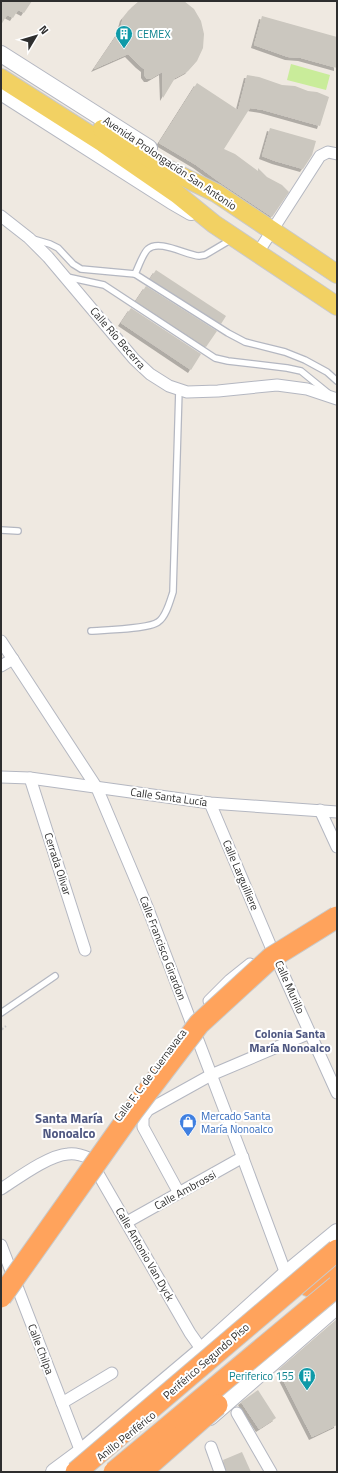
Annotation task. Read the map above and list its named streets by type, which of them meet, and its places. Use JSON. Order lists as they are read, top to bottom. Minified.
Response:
{"streets":{"highway":["Periférico Segundo Piso","Anillo Periférico"],"main road":["Avenida Prolongación San Antonio"],"street":["Calle Río Becerra","Calle Santa Lucía","Cerrada Olivar","Calle Larguilliere","Calle Francisco Girardon","Calle Murillo","Calle F. C. de Cuernavaca","Calle Ambrossi","Calle Antonio Van Dyck","Calle Chilpa"]},"crossings":[["Calle Santa Lucía","Cerrada Olivar"],["Calle Santa Lucía","Calle Larguilliere"],["Calle Santa Lucía","Calle Francisco Girardon"],["Calle Larguilliere","Calle Murillo"],["Calle Larguilliere","Calle F. C. de Cuernavaca"],["Calle Francisco Girardon","Calle F. C. de Cuernavaca"],["Calle Francisco Girardon","Calle Ambrossi"],["Calle Murillo","Calle F. C. de Cuernavaca"],["Calle F. C. de Cuernavaca","Calle Antonio Van Dyck"],["Calle F. C. de Cuernavaca","Calle Chilpa"],["Calle Ambrossi","Calle Antonio Van Dyck"],["Calle Chilpa","Periférico Segundo Piso"],["Calle Chilpa","Anillo Periférico"],["Periférico Segundo Piso","Anillo Periférico"]],"districts":["Colonia Santa María Nonoalco","Santa María Nonoalco"],"places":{"building":["CEMEX","Periferico 155"],"shop":["Mercado Santa María Nonoalco"]},"north":"top right"}
